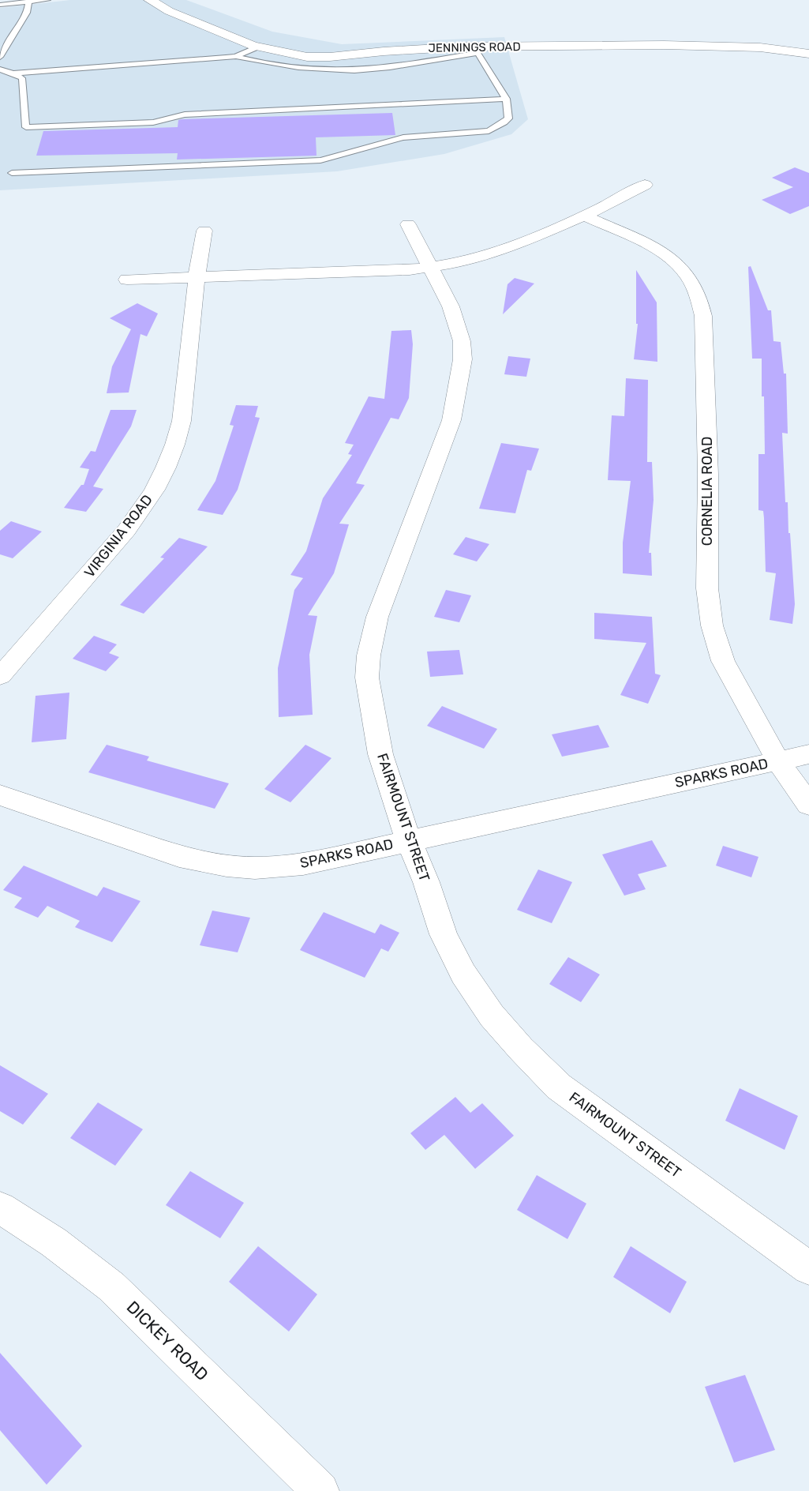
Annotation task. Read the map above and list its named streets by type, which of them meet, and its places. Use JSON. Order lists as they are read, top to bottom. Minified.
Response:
{"streets":{"street":["JENNINGS ROAD","CORNELIA ROAD","VIRGINIA ROAD","SPARKS ROAD","FAIRMOUNT STREET","DICKEY ROAD"]},"crossings":[["CORNELIA ROAD","SPARKS ROAD"],["SPARKS ROAD","FAIRMOUNT STREET"]]}
